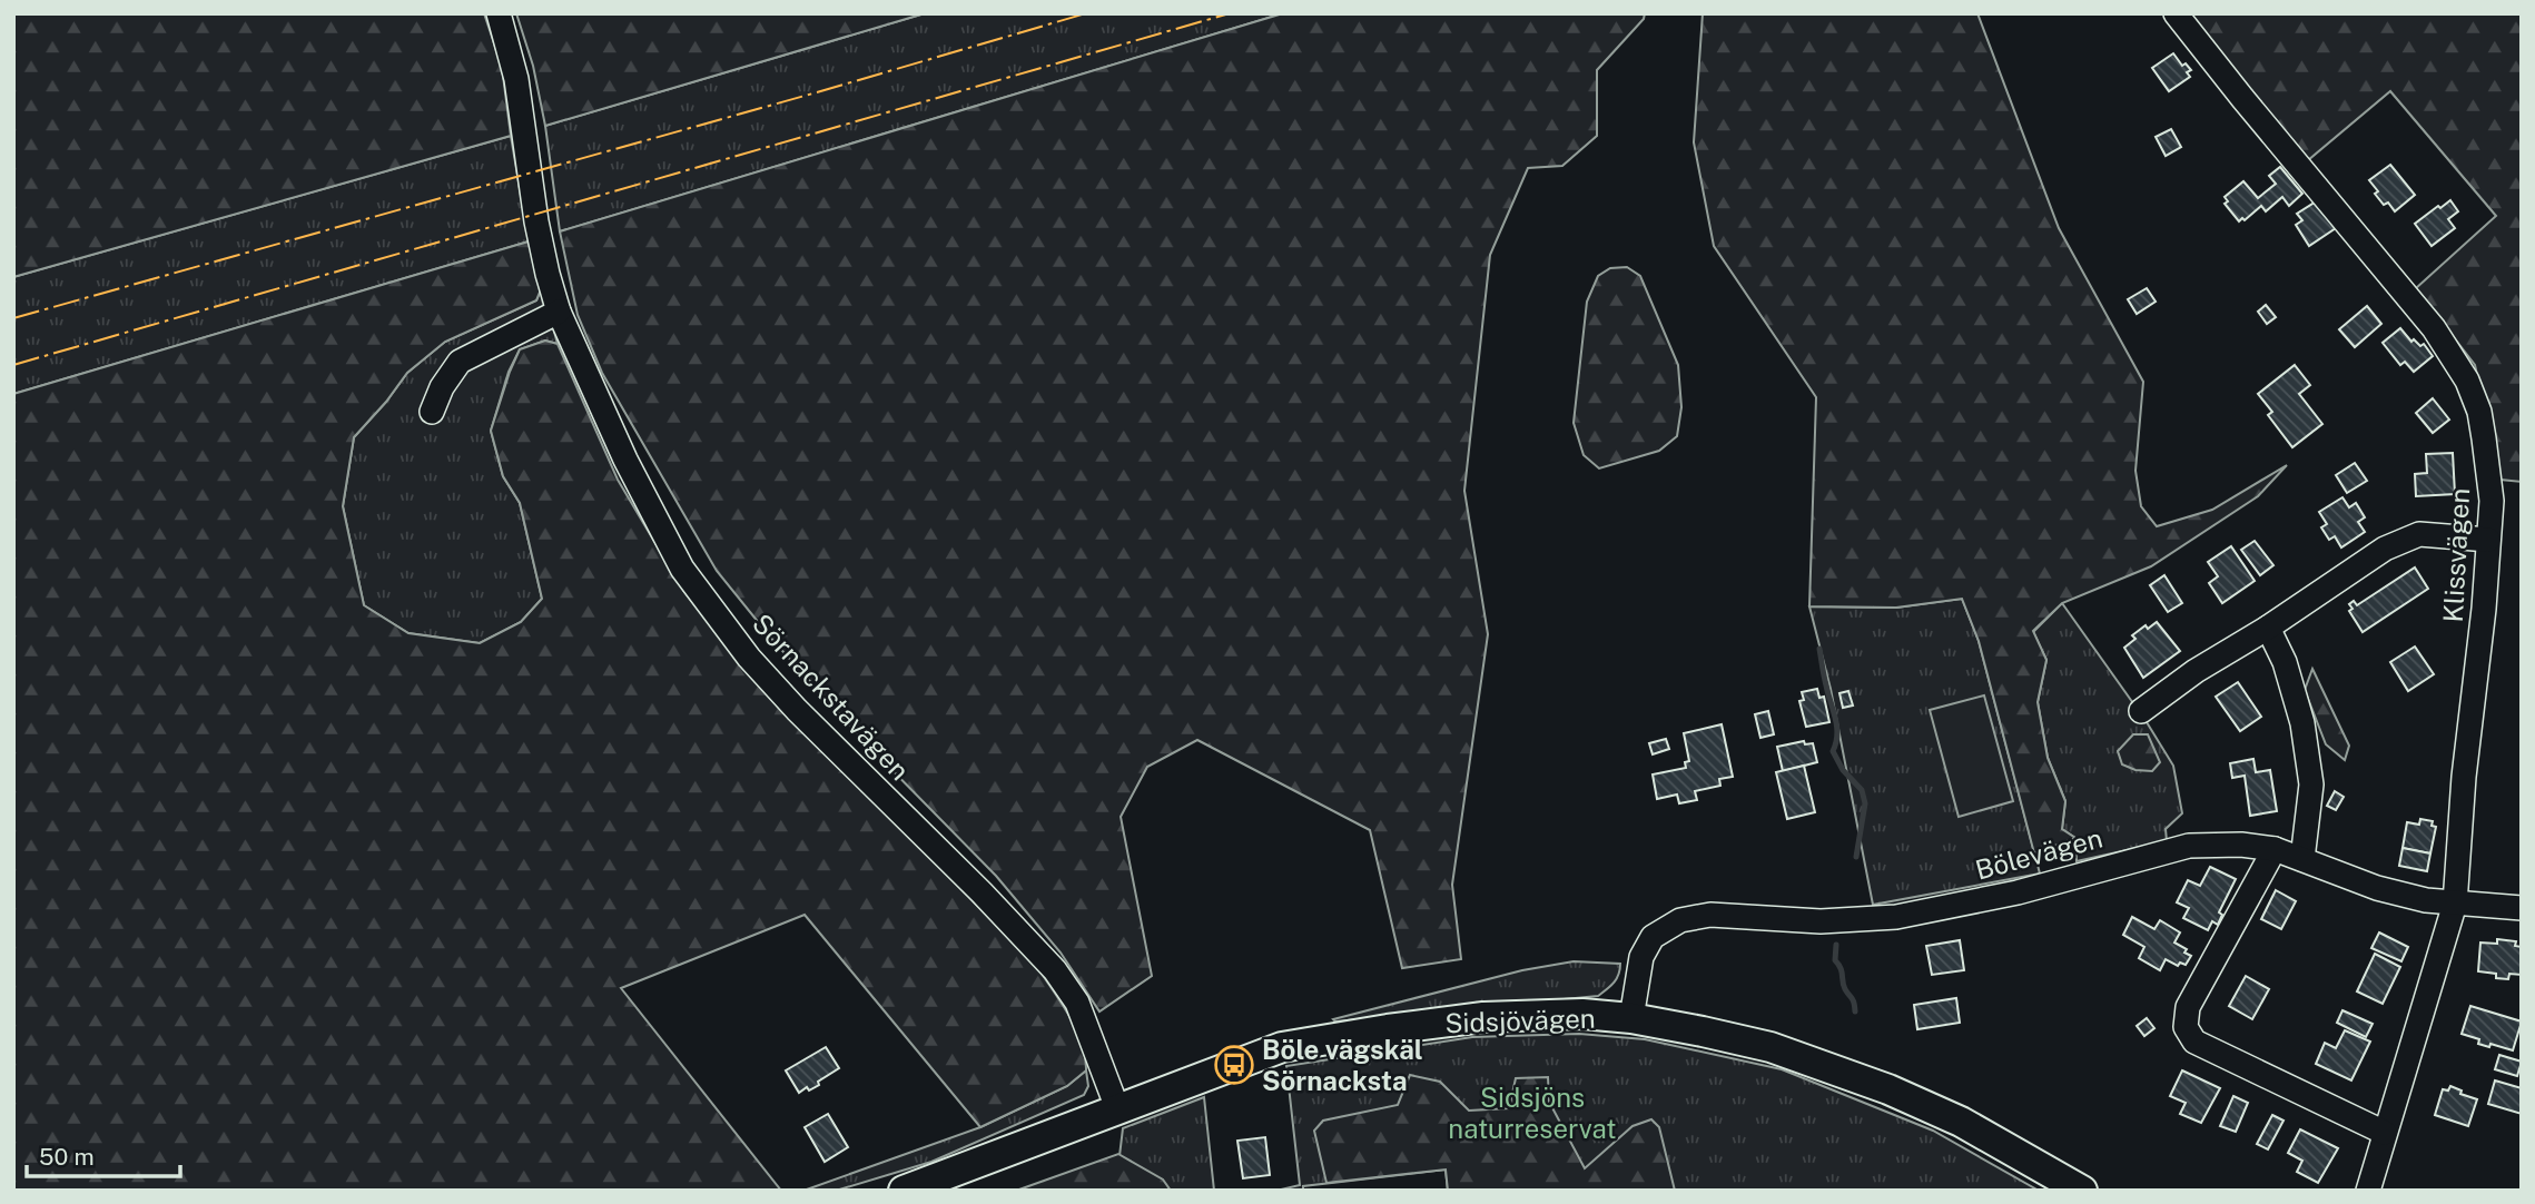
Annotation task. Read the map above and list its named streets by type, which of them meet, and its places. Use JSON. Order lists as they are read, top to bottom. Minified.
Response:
{"streets":{"main road":["Sidsjövägen"],"street":["Klissvägen","Sörnackstavägen","Bölevägen"]},"crossings":[["Klissvägen","Bölevägen"],["Sörnackstavägen","Sidsjövägen"],["Bölevägen","Sidsjövägen"]],"parks":["Sidsjöns naturreservat"],"places":{"bus stop":["Böle vägskäl Sörnacksta"]},"scale_bar":"50 m"}
